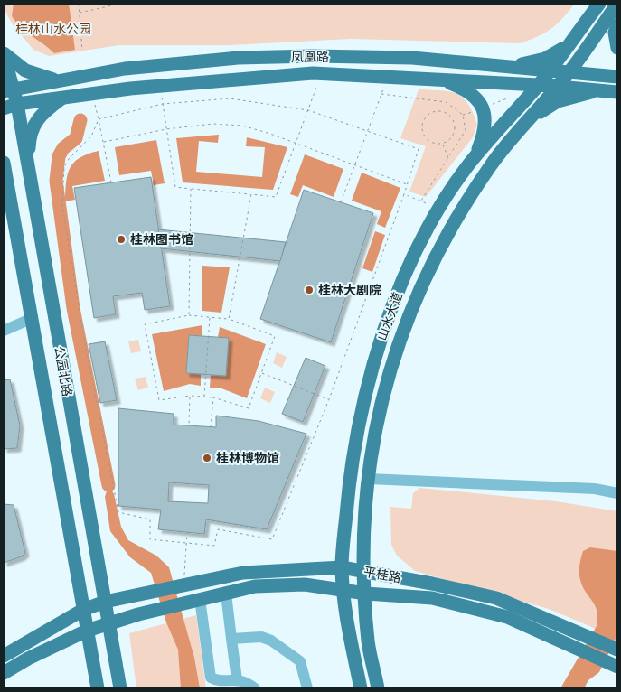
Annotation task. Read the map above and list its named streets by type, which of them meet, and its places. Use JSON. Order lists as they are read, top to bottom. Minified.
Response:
{"streets":{"main road":["凤凰路","山水大道","公园北路","平桂路"]},"crossings":[["凤凰路","山水大道"],["凤凰路","公园北路"],["山水大道","平桂路"],["公园北路","平桂路"]],"parks":["桂林山水公园"],"places":["桂林图书馆","桂林大剧院","桂林博物馆"]}
